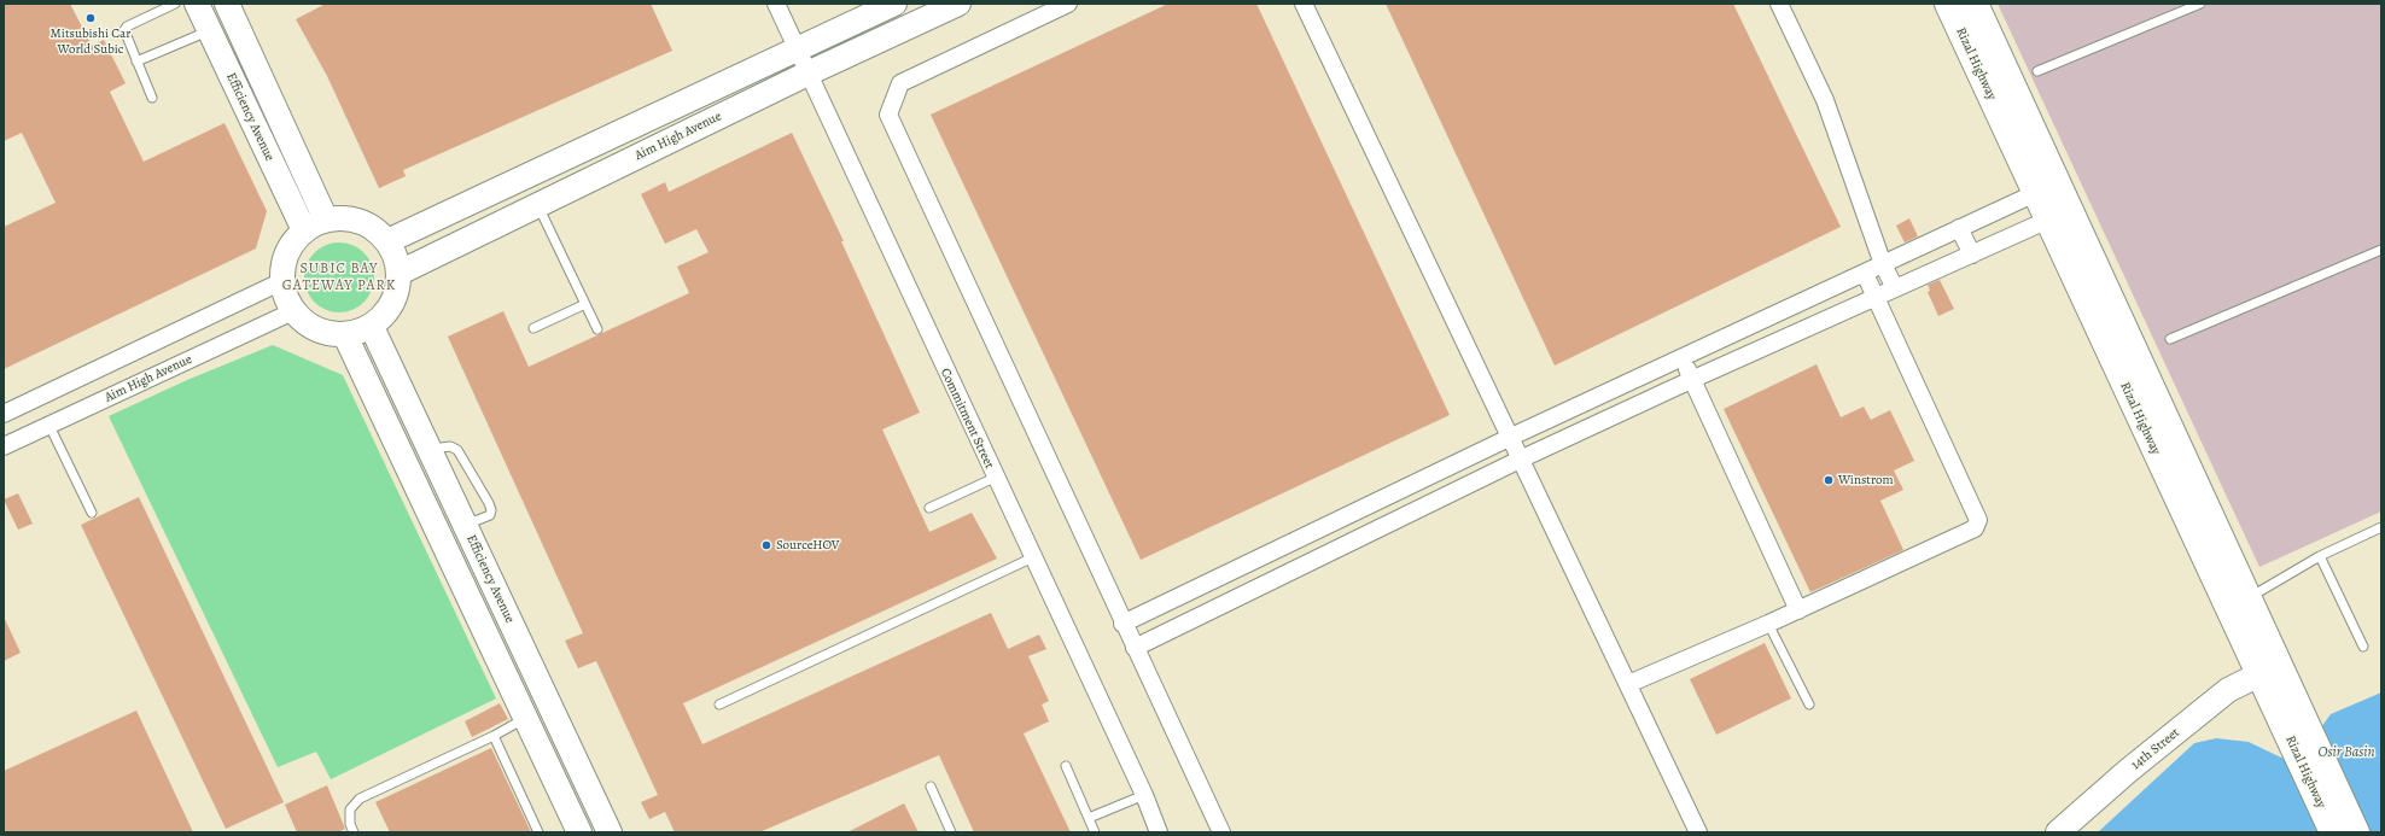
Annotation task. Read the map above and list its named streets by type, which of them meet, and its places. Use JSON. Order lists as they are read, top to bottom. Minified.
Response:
{"streets":{"main road":["Rizal Highway"],"street":["Efficiency Avenue","Aim High Avenue","Commitment Street","14th Street"]},"crossings":[["Rizal Highway","14th Street"],["Efficiency Avenue","Aim High Avenue"],["Aim High Avenue","Commitment Street"]],"districts":["SUBIC BAY GATEWAY PARK"],"water":["Osir Basin"],"places":["Mitsubishi Car World Subic","Winstrom","SourceHOV"]}
